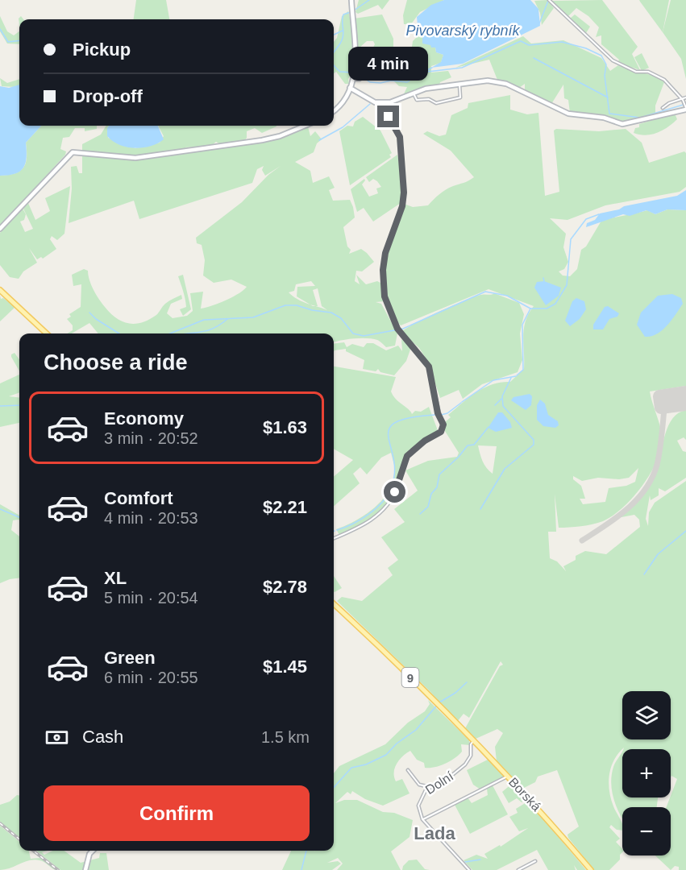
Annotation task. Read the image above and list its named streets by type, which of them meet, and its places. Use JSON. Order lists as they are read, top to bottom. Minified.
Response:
{"streets":{"main road":["9","Borská"],"street":["Dolní"]},"crossings":[["Dolní","Borská"]],"districts":["Lada"],"water":["Pivovarský rybník"],"page":{"banner":["Pickup","Drop-off"],"bubble":"4 min","heading":"Choose a ride","list":[{"name":"Economy","note":"3 min · 20:52","value":"$1.63"},{"name":"Comfort","note":"4 min · 20:53","value":"$2.21"},{"name":"XL","note":"5 min · 20:54","value":"$2.78"},{"name":"Green","note":"6 min · 20:55","value":"$1.45"}],"map_buttons":["+","−"],"pay":["Cash","1.5 km"],"buttons":"Confirm"}}
